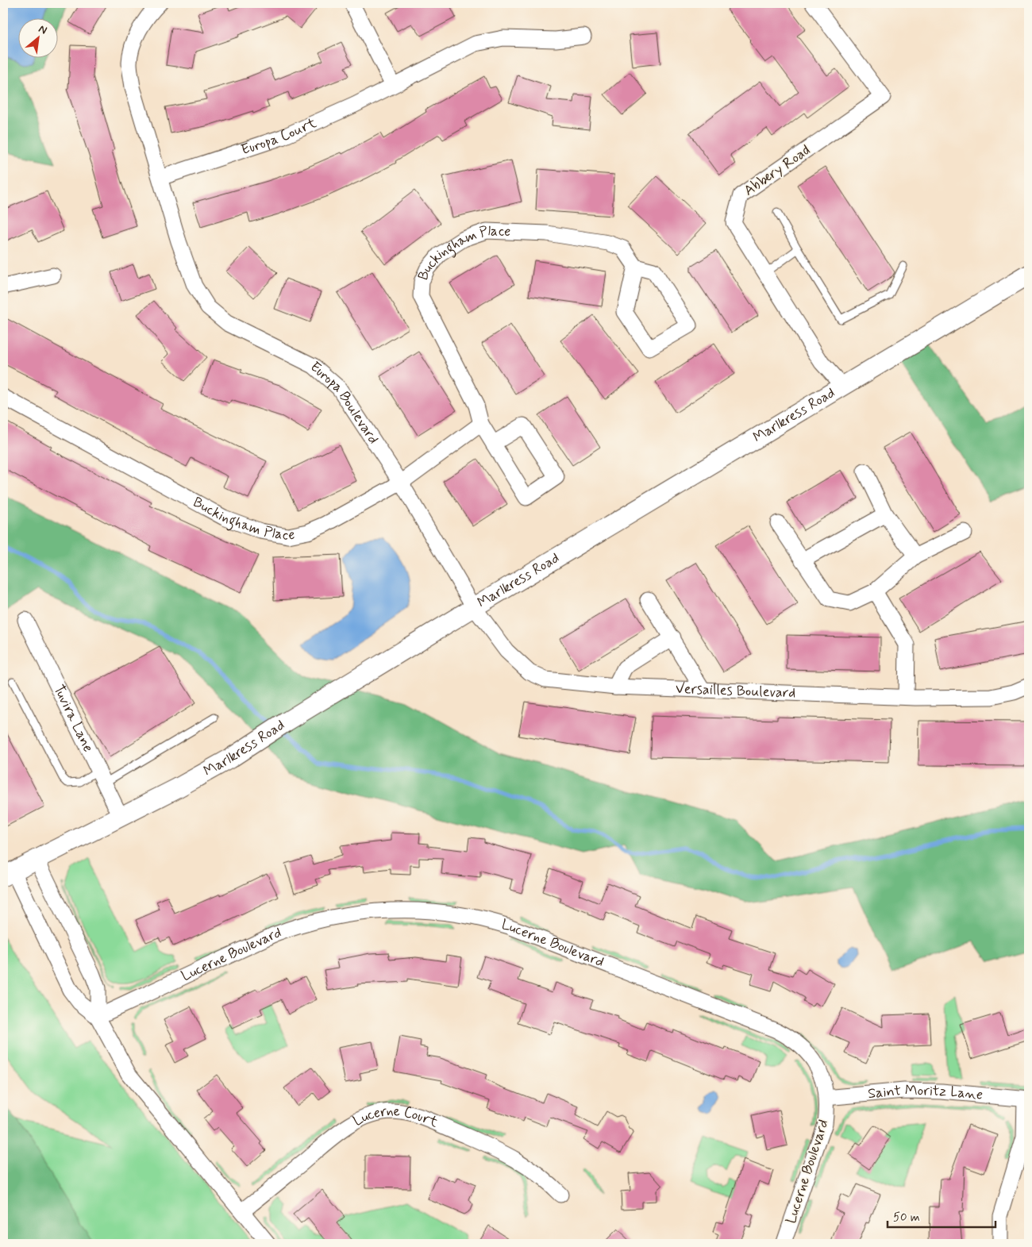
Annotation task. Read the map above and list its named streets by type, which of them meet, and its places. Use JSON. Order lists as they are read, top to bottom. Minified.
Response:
{"streets":{"street":["Europa Court","Abbery Road","Buckingham Place","Europa Boulevard","Marlkress Road","Versailles Boulevard","Tuvira Lane","Lucerne Boulevard","Saint Moritz Lane","Lucerne Court"]},"crossings":[["Europa Court","Europa Boulevard"],["Abbery Road","Marlkress Road"],["Buckingham Place","Europa Boulevard"],["Europa Boulevard","Marlkress Road"],["Europa Boulevard","Versailles Boulevard"],["Marlkress Road","Versailles Boulevard"],["Marlkress Road","Tuvira Lane"],["Lucerne Boulevard","Saint Moritz Lane"]],"scale_bar":"50 m","north":"top right"}
